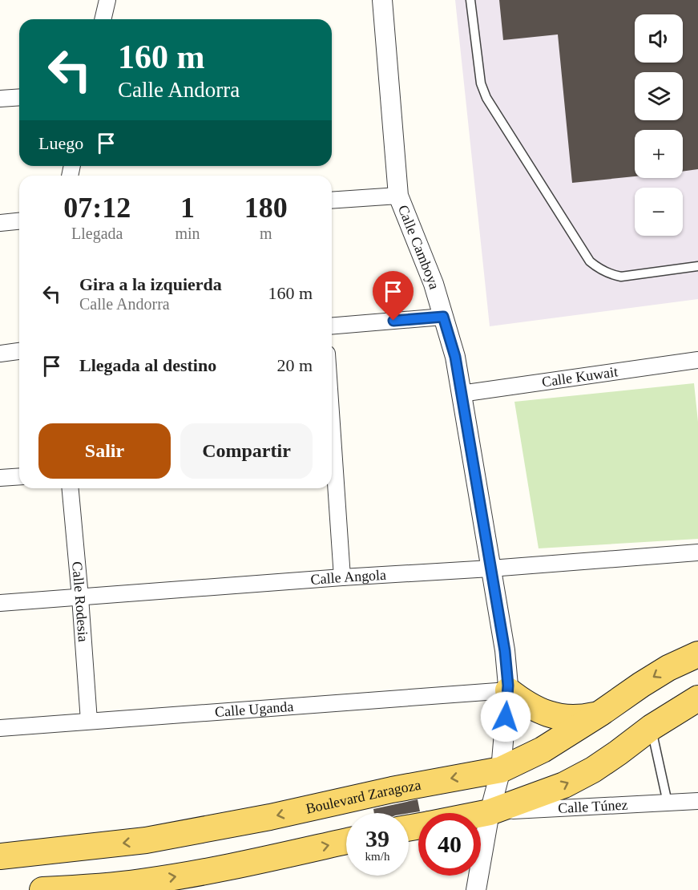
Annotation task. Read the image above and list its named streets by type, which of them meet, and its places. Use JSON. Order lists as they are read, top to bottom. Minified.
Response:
{"streets":{"main road":["Boulevard Zaragoza"],"street":["Calle Camboya","Calle Kuwait","Calle Angola","Calle Rodesia","Calle Uganda","Calle Túnez"]},"crossings":[["Calle Camboya","Calle Kuwait"],["Calle Camboya","Calle Angola"],["Calle Camboya","Calle Uganda"],["Calle Camboya","Boulevard Zaragoza"],["Calle Camboya","Calle Túnez"],["Calle Angola","Calle Rodesia"],["Calle Rodesia","Calle Uganda"]],"page":{"map_buttons":["+","−"],"turn":["160 m","Calle Andorra"],"then":"Luego","eta":["07:12","Llegada","1","min","180","m"],"list":[{"name":"Gira a la izquierda","note":"Calle Andorra","value":"160 m"},{"name":"Llegada al destino","value":"20 m"}],"buttons":["Salir","Compartir"],"speed":"39 km/h","limit":"40"}}
